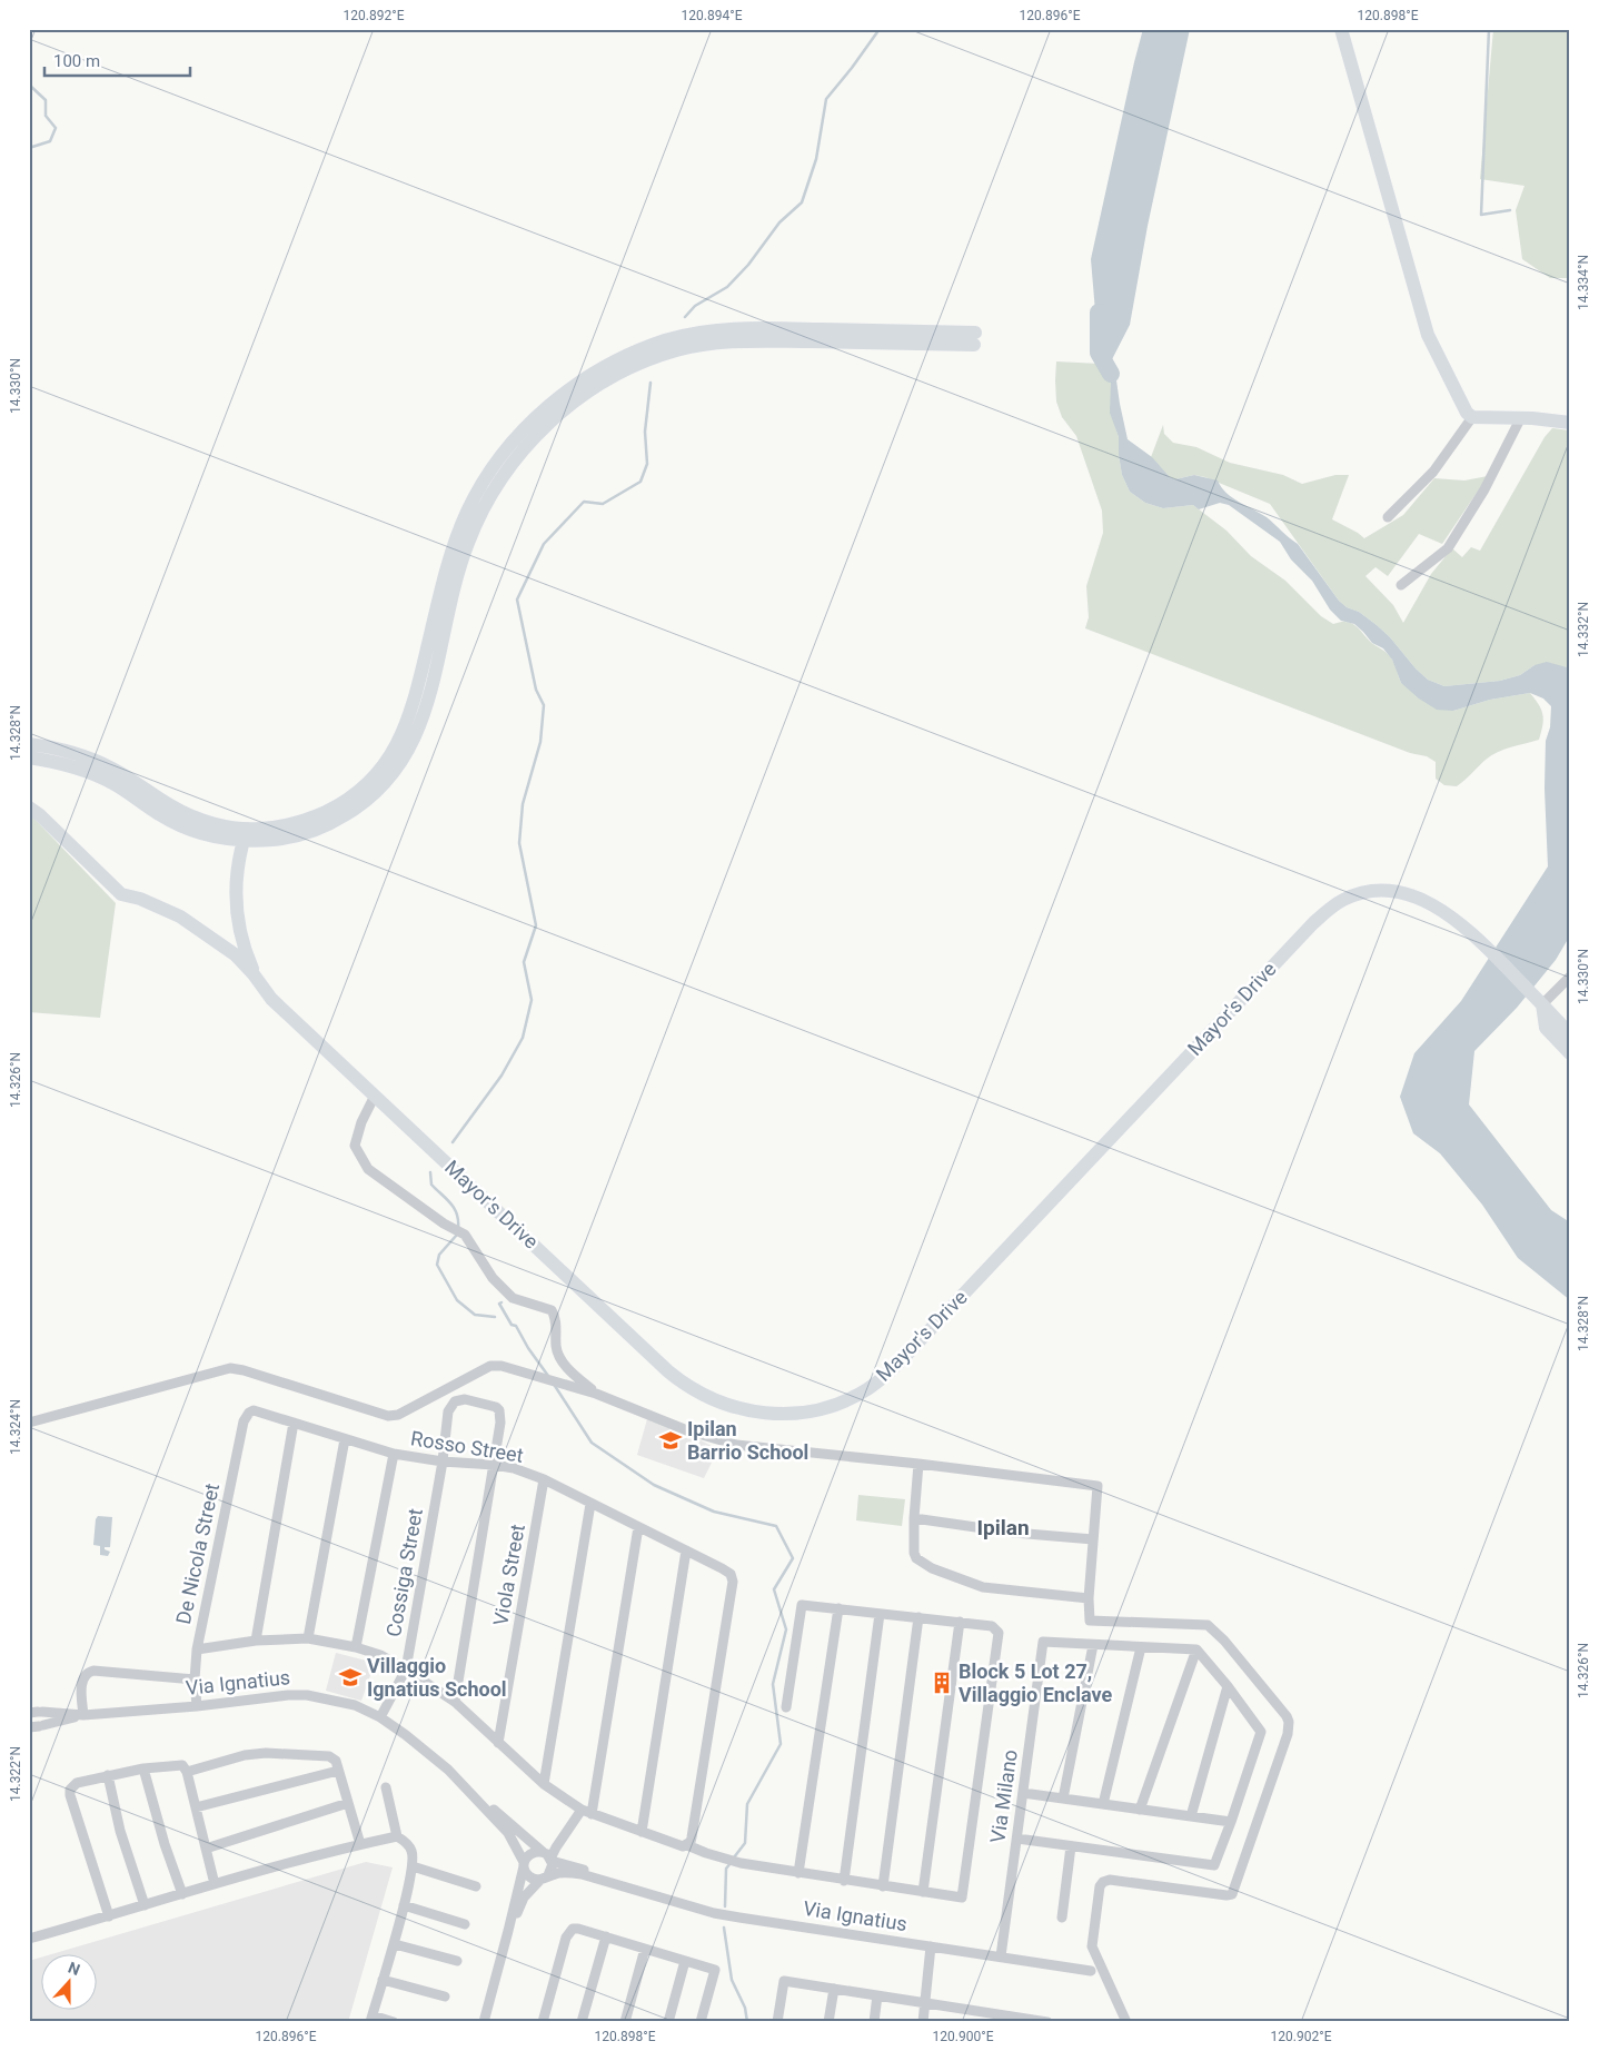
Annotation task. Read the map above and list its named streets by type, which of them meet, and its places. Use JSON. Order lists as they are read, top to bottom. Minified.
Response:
{"streets":{"street":["Mayor's Drive","Rosso Street","De Nicola Street","Cossiga Street","Viola Street","Via Ignatius","Via Milano"]},"crossings":[["Rosso Street","De Nicola Street"],["Rosso Street","Cossiga Street"],["Rosso Street","Viola Street"],["De Nicola Street","Via Ignatius"],["Cossiga Street","Via Ignatius"],["Via Ignatius","Via Milano"]],"districts":["Ipilan"],"places":{"school or university":["Ipilan Barrio School","Villaggio Ignatius School"],"building":["Block 5 Lot 27, Villaggio Enclave"]},"scale_bar":"100 m","north":"top","coordinates":["120.892°E","120.894°E","120.896°E","120.898°E","14.334°N","14.330°N","14.332°N","14.328°N","14.326°N","14.324°N","14.322°N","120.900°E","120.902°E"]}
